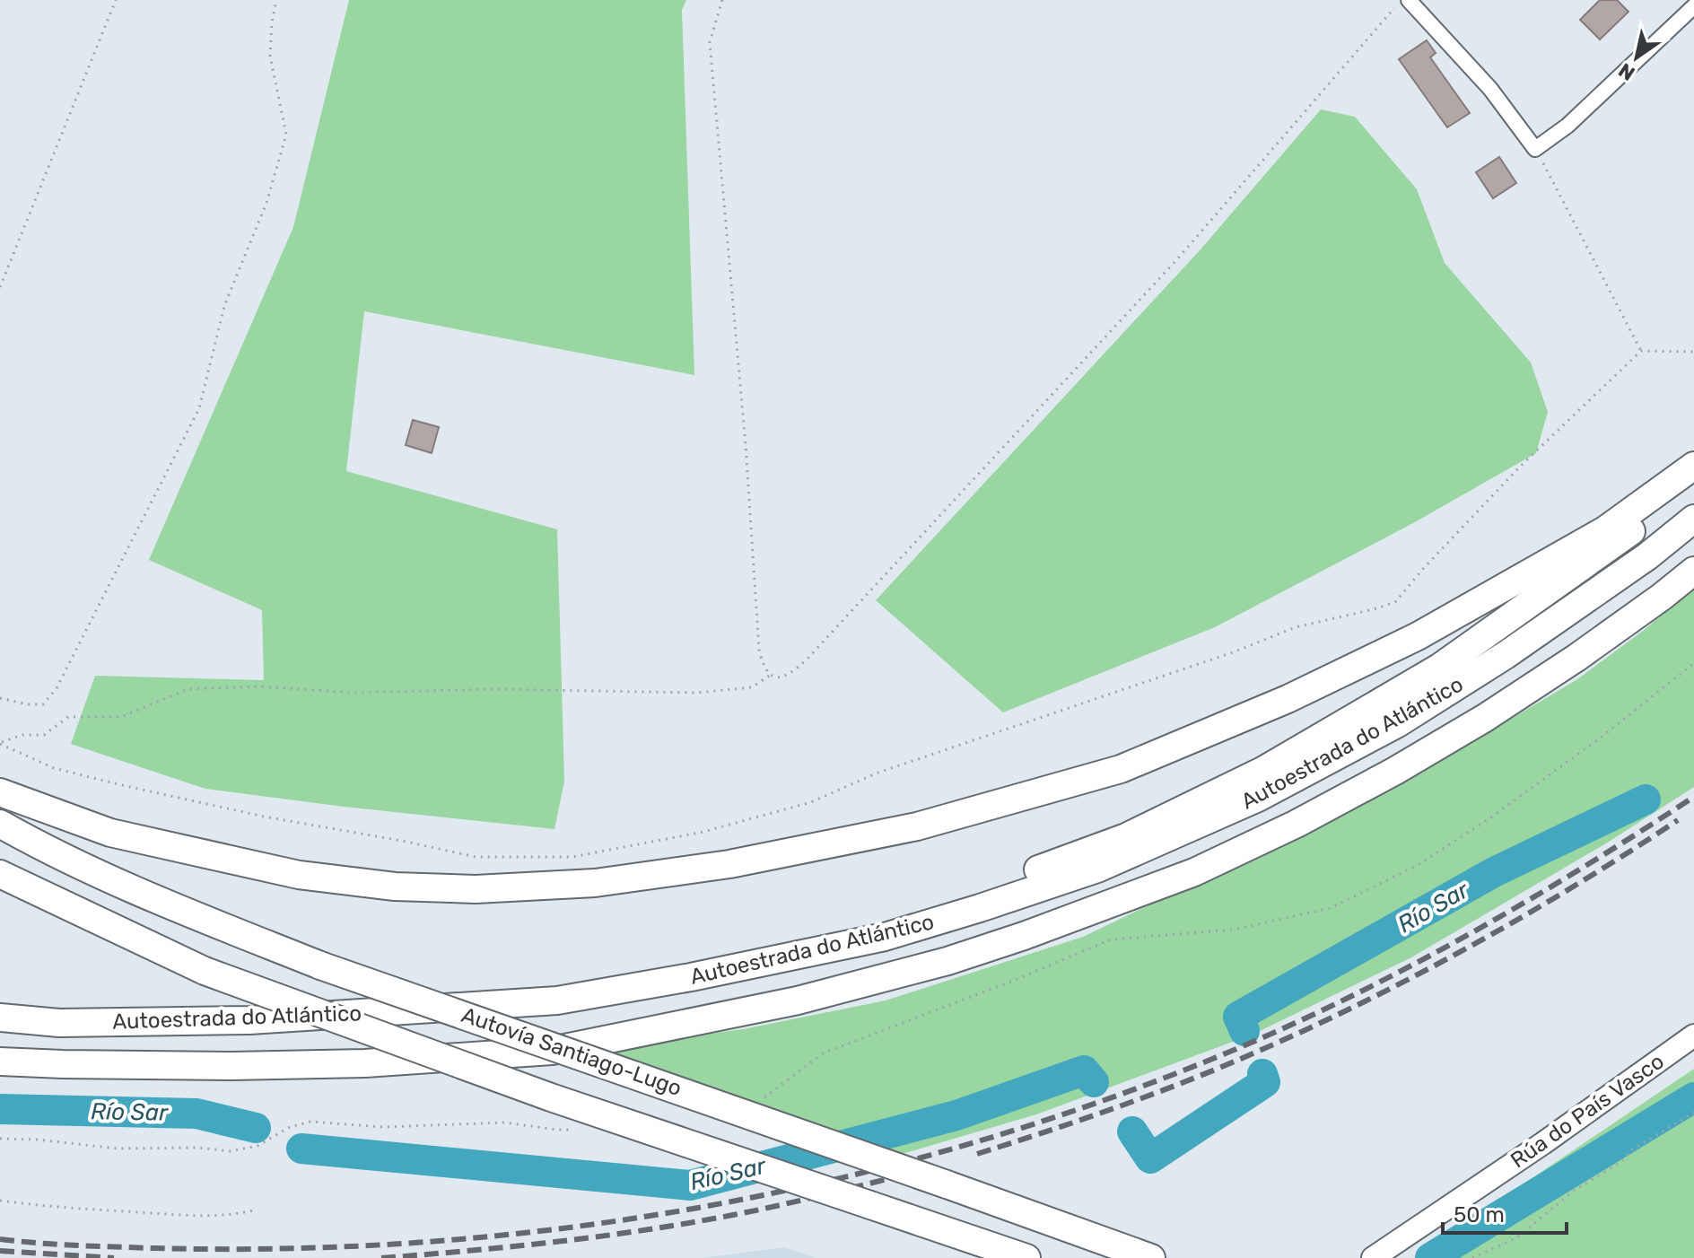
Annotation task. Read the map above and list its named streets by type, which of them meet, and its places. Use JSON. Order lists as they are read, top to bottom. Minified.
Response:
{"streets":{"highway":["Autoestrada do Atlántico","Autovía Santiago-Lugo"],"street":["Rúa do País Vasco"]},"water":["Río Sar"],"scale_bar":"50 m","north":"bottom left"}
